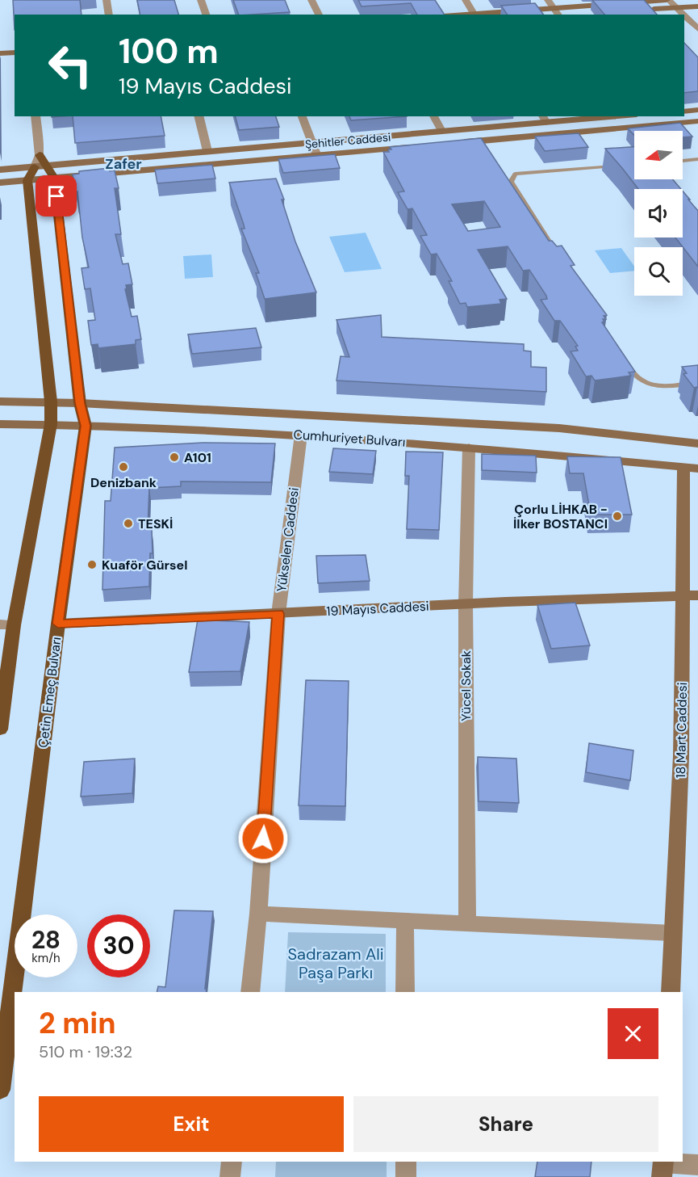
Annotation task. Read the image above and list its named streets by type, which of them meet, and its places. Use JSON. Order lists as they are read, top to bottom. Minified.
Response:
{"streets":{"main road":["Çetin Emeç Bulvarı"],"street":["Şehitler Caddesi","Cumhuriyet Bulvarı","Yükselen Caddesi","19 Mayıs Caddesi","Yücel Sokak","18 Mart Caddesi"]},"crossings":[["Şehitler Caddesi","Çetin Emeç Bulvarı"],["Cumhuriyet Bulvarı","Yükselen Caddesi"],["Cumhuriyet Bulvarı","Yücel Sokak"],["Cumhuriyet Bulvarı","Çetin Emeç Bulvarı"],["Cumhuriyet Bulvarı","18 Mart Caddesi"],["Yükselen Caddesi","19 Mayıs Caddesi"],["19 Mayıs Caddesi","Yücel Sokak"],["19 Mayıs Caddesi","Çetin Emeç Bulvarı"],["19 Mayıs Caddesi","18 Mart Caddesi"]],"districts":["Zafer"],"parks":["Sadrazam Ali Paşa Parkı"],"places":["A101","Denizbank","Çorlu LİHKAB - İlker BOSTANCI","TESKİ","Kuaför Gürsel"],"north":"left","page":{"turn":["100 m","19 Mayıs Caddesi"],"speed":"28 km/h","limit":"30","heading":["2 min","510 m · 19:32"],"buttons":["Exit","Share"]}}
